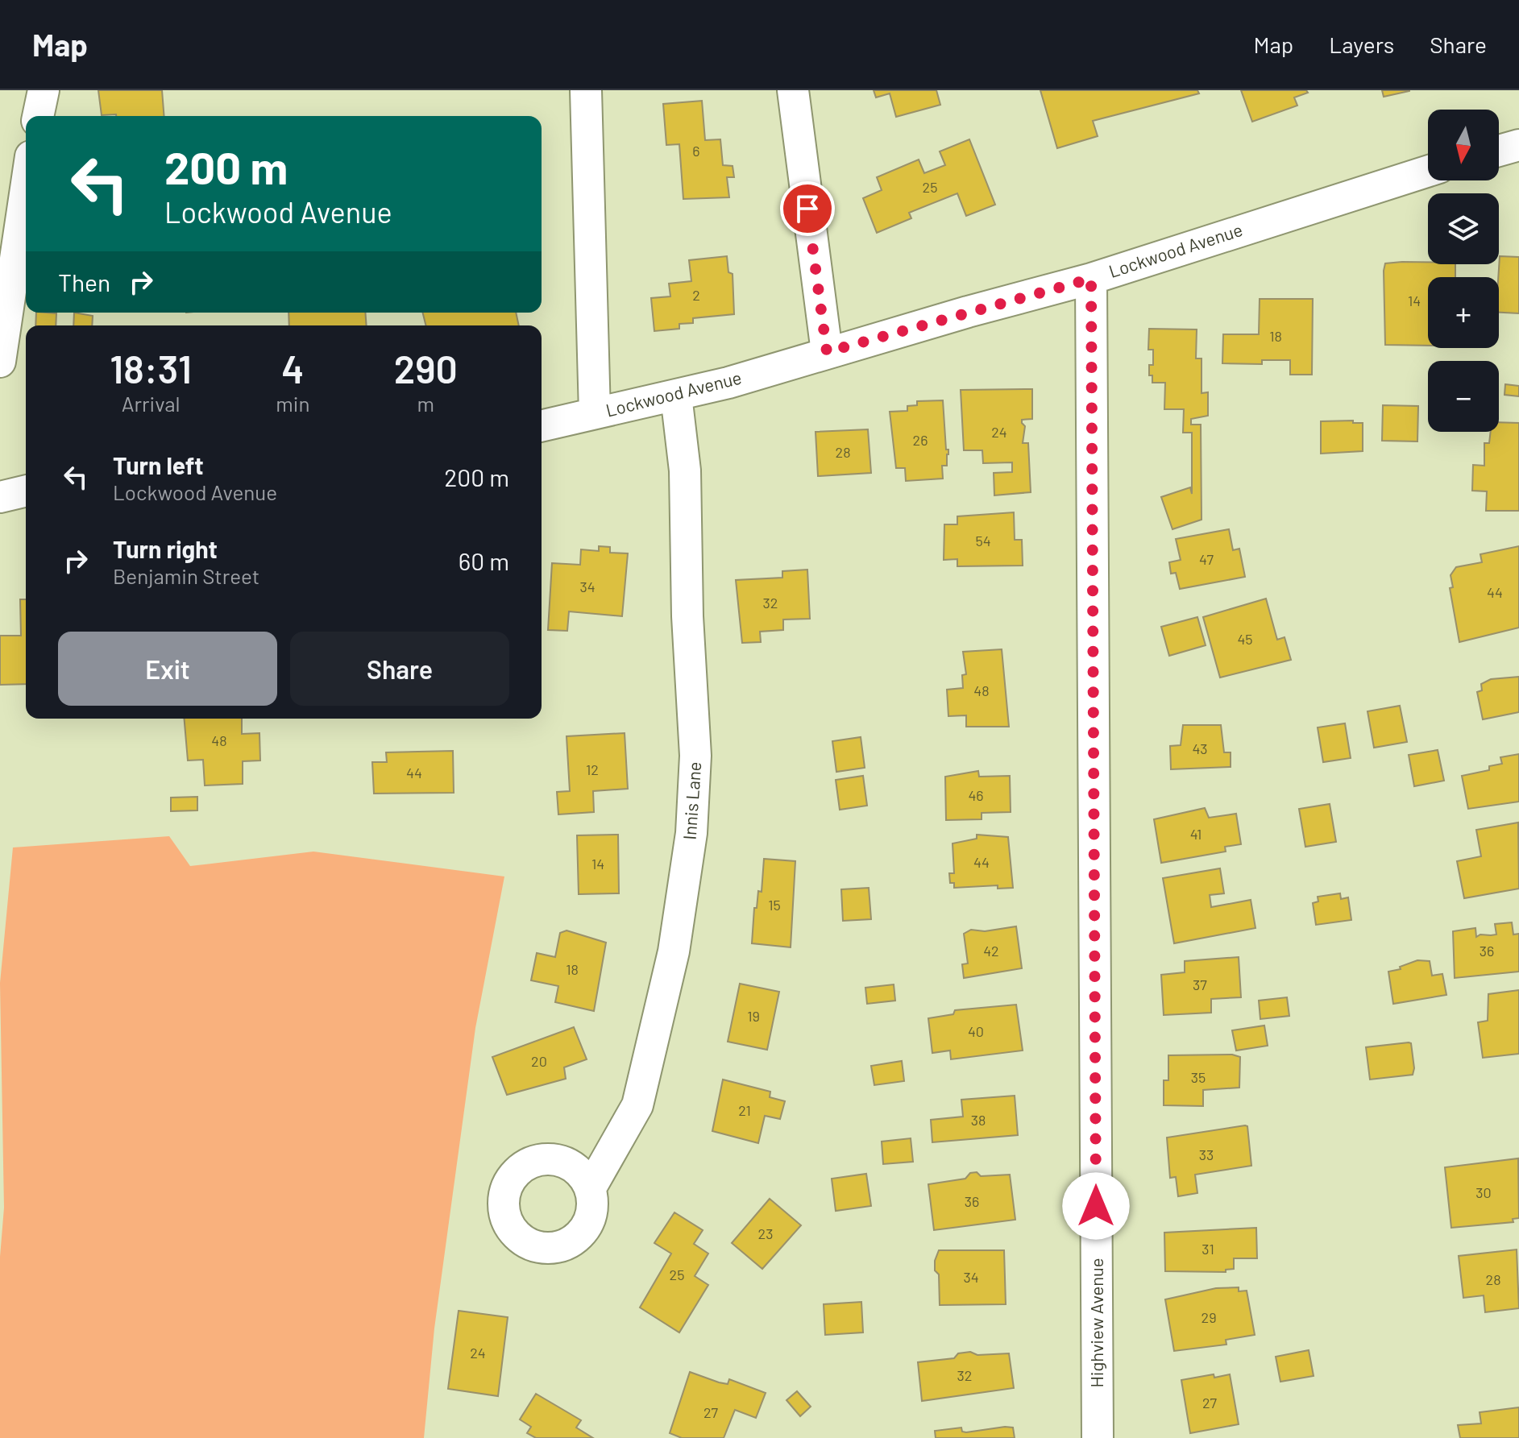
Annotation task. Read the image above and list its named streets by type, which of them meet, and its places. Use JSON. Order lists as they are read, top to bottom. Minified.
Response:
{"streets":{"street":["Lockwood Avenue","Innis Lane","Highview Avenue"]},"crossings":[["Lockwood Avenue","Innis Lane"],["Lockwood Avenue","Highview Avenue"]],"house_numbers":["6","25","2","14","18","24","26","28","54","47","34","44","32","45","48","48","43","12","44","46","41","44","14","15","42","36","18","37","19","40","20","35","21","38","33","30","36","23","31","25","34","28","29","24","32","27","27"],"north":"bottom","page":{"header":"Map","nav":["Map","Layers","Share"],"map_buttons":["+","−"],"turn":["200 m","Lockwood Avenue"],"then":"Then","eta":["18:31","Arrival","4","min","290","m"],"list":[{"name":"Turn left","note":"Lockwood Avenue","value":"200 m"},{"name":"Turn right","note":"Benjamin Street","value":"60 m"}],"buttons":["Exit","Share"]}}
